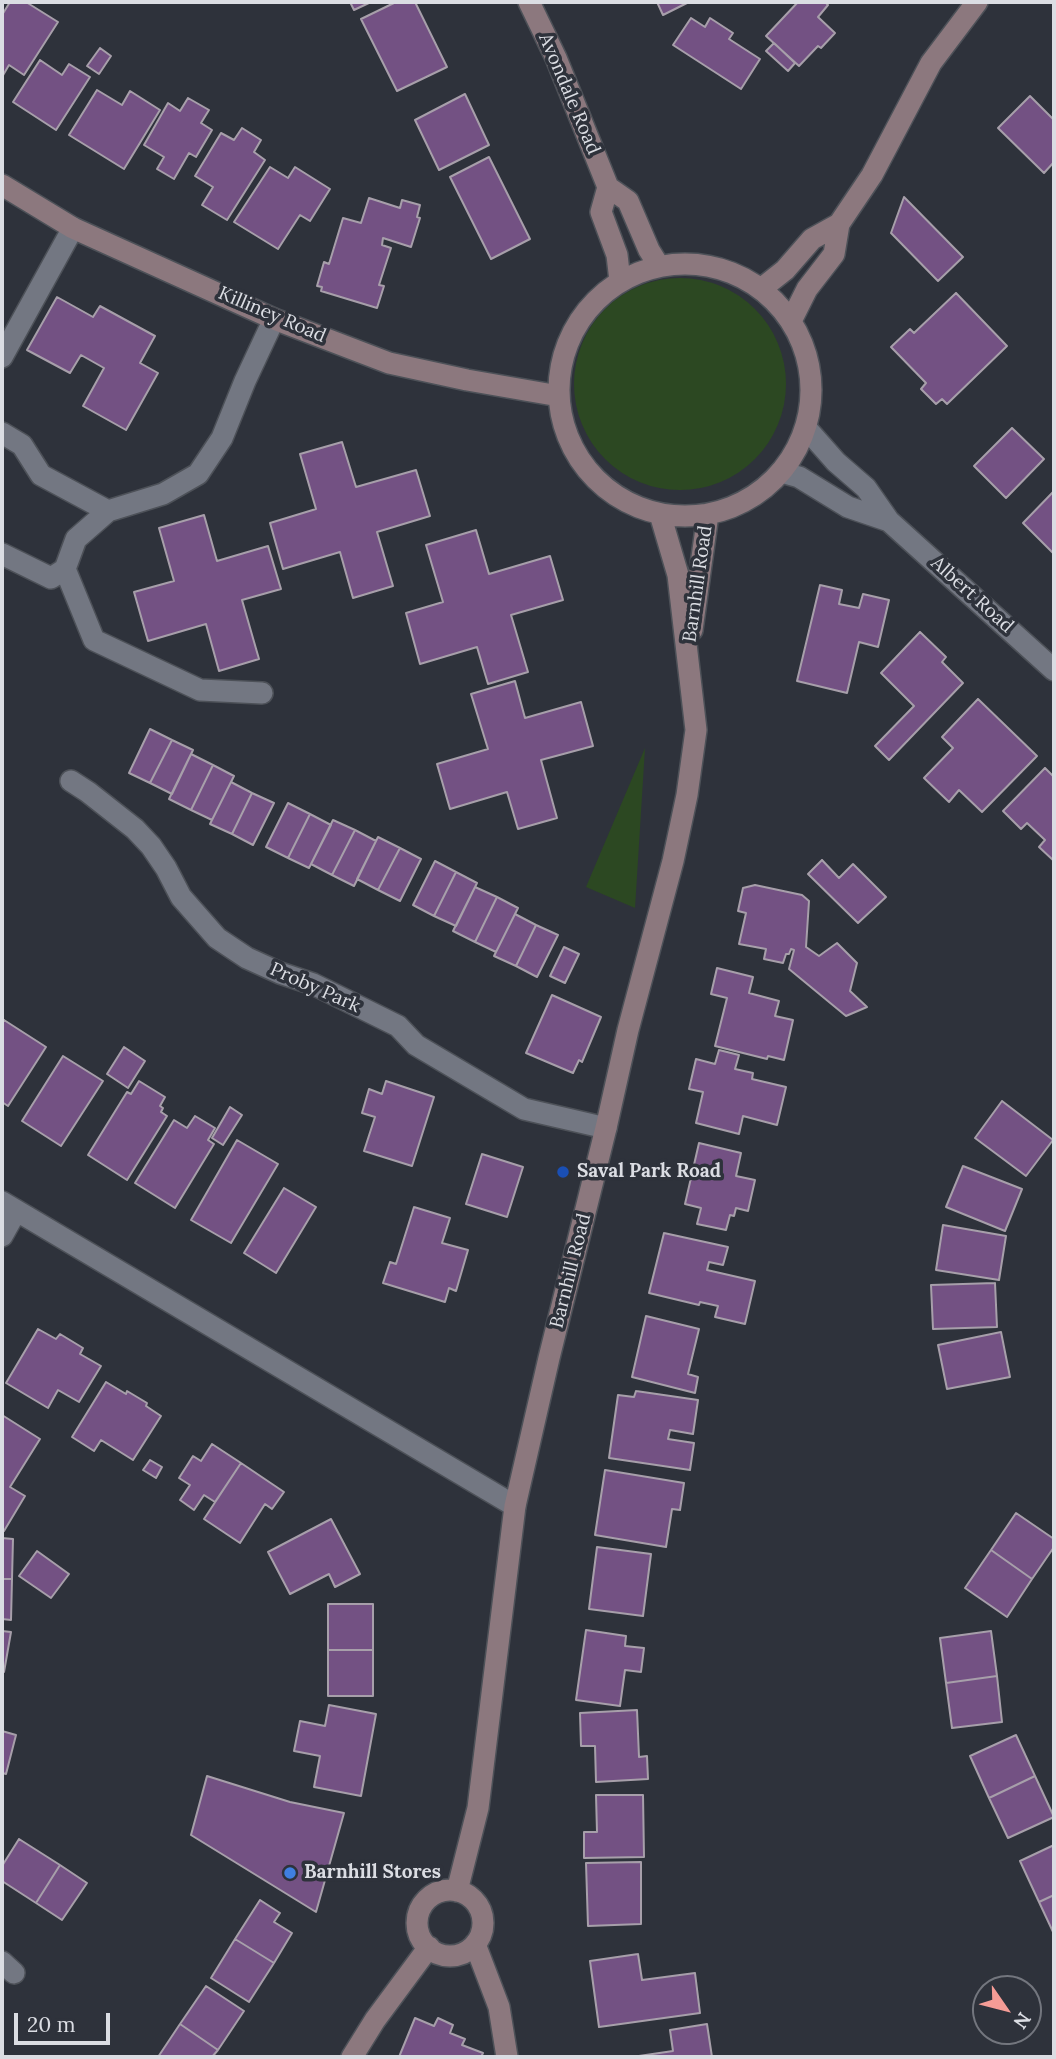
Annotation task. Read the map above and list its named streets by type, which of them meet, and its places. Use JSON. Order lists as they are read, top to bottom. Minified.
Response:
{"streets":{"main road":["Avondale Road","Killiney Road","Barnhill Road"],"street":["Albert Road","Proby Park"]},"crossings":[["Barnhill Road","Proby Park"]],"places":["Saval Park Road","Barnhill Stores"],"scale_bar":"20 m","north":"bottom right"}
